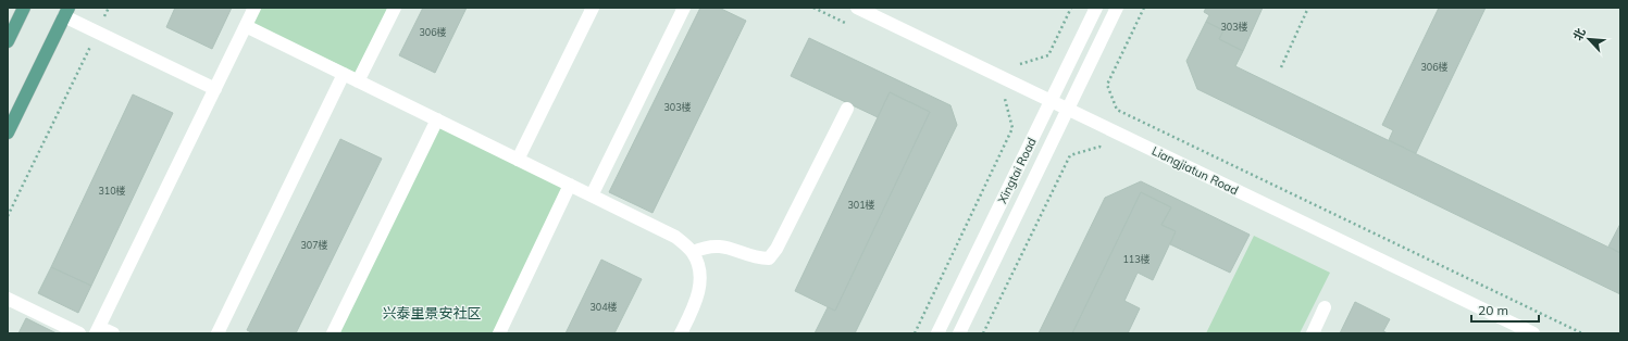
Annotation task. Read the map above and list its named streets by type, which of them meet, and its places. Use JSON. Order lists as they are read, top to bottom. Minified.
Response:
{"streets":{"street":["Xingtai Road","Liangjiatun Road"]},"crossings":[["Xingtai Road","Liangjiatun Road"]],"districts":["兴泰里景安社区"],"house_numbers":["303楼","306楼","306楼","303楼","310楼","301楼","307楼","113楼","304楼"],"scale_bar":"20 m","north":"top left"}
